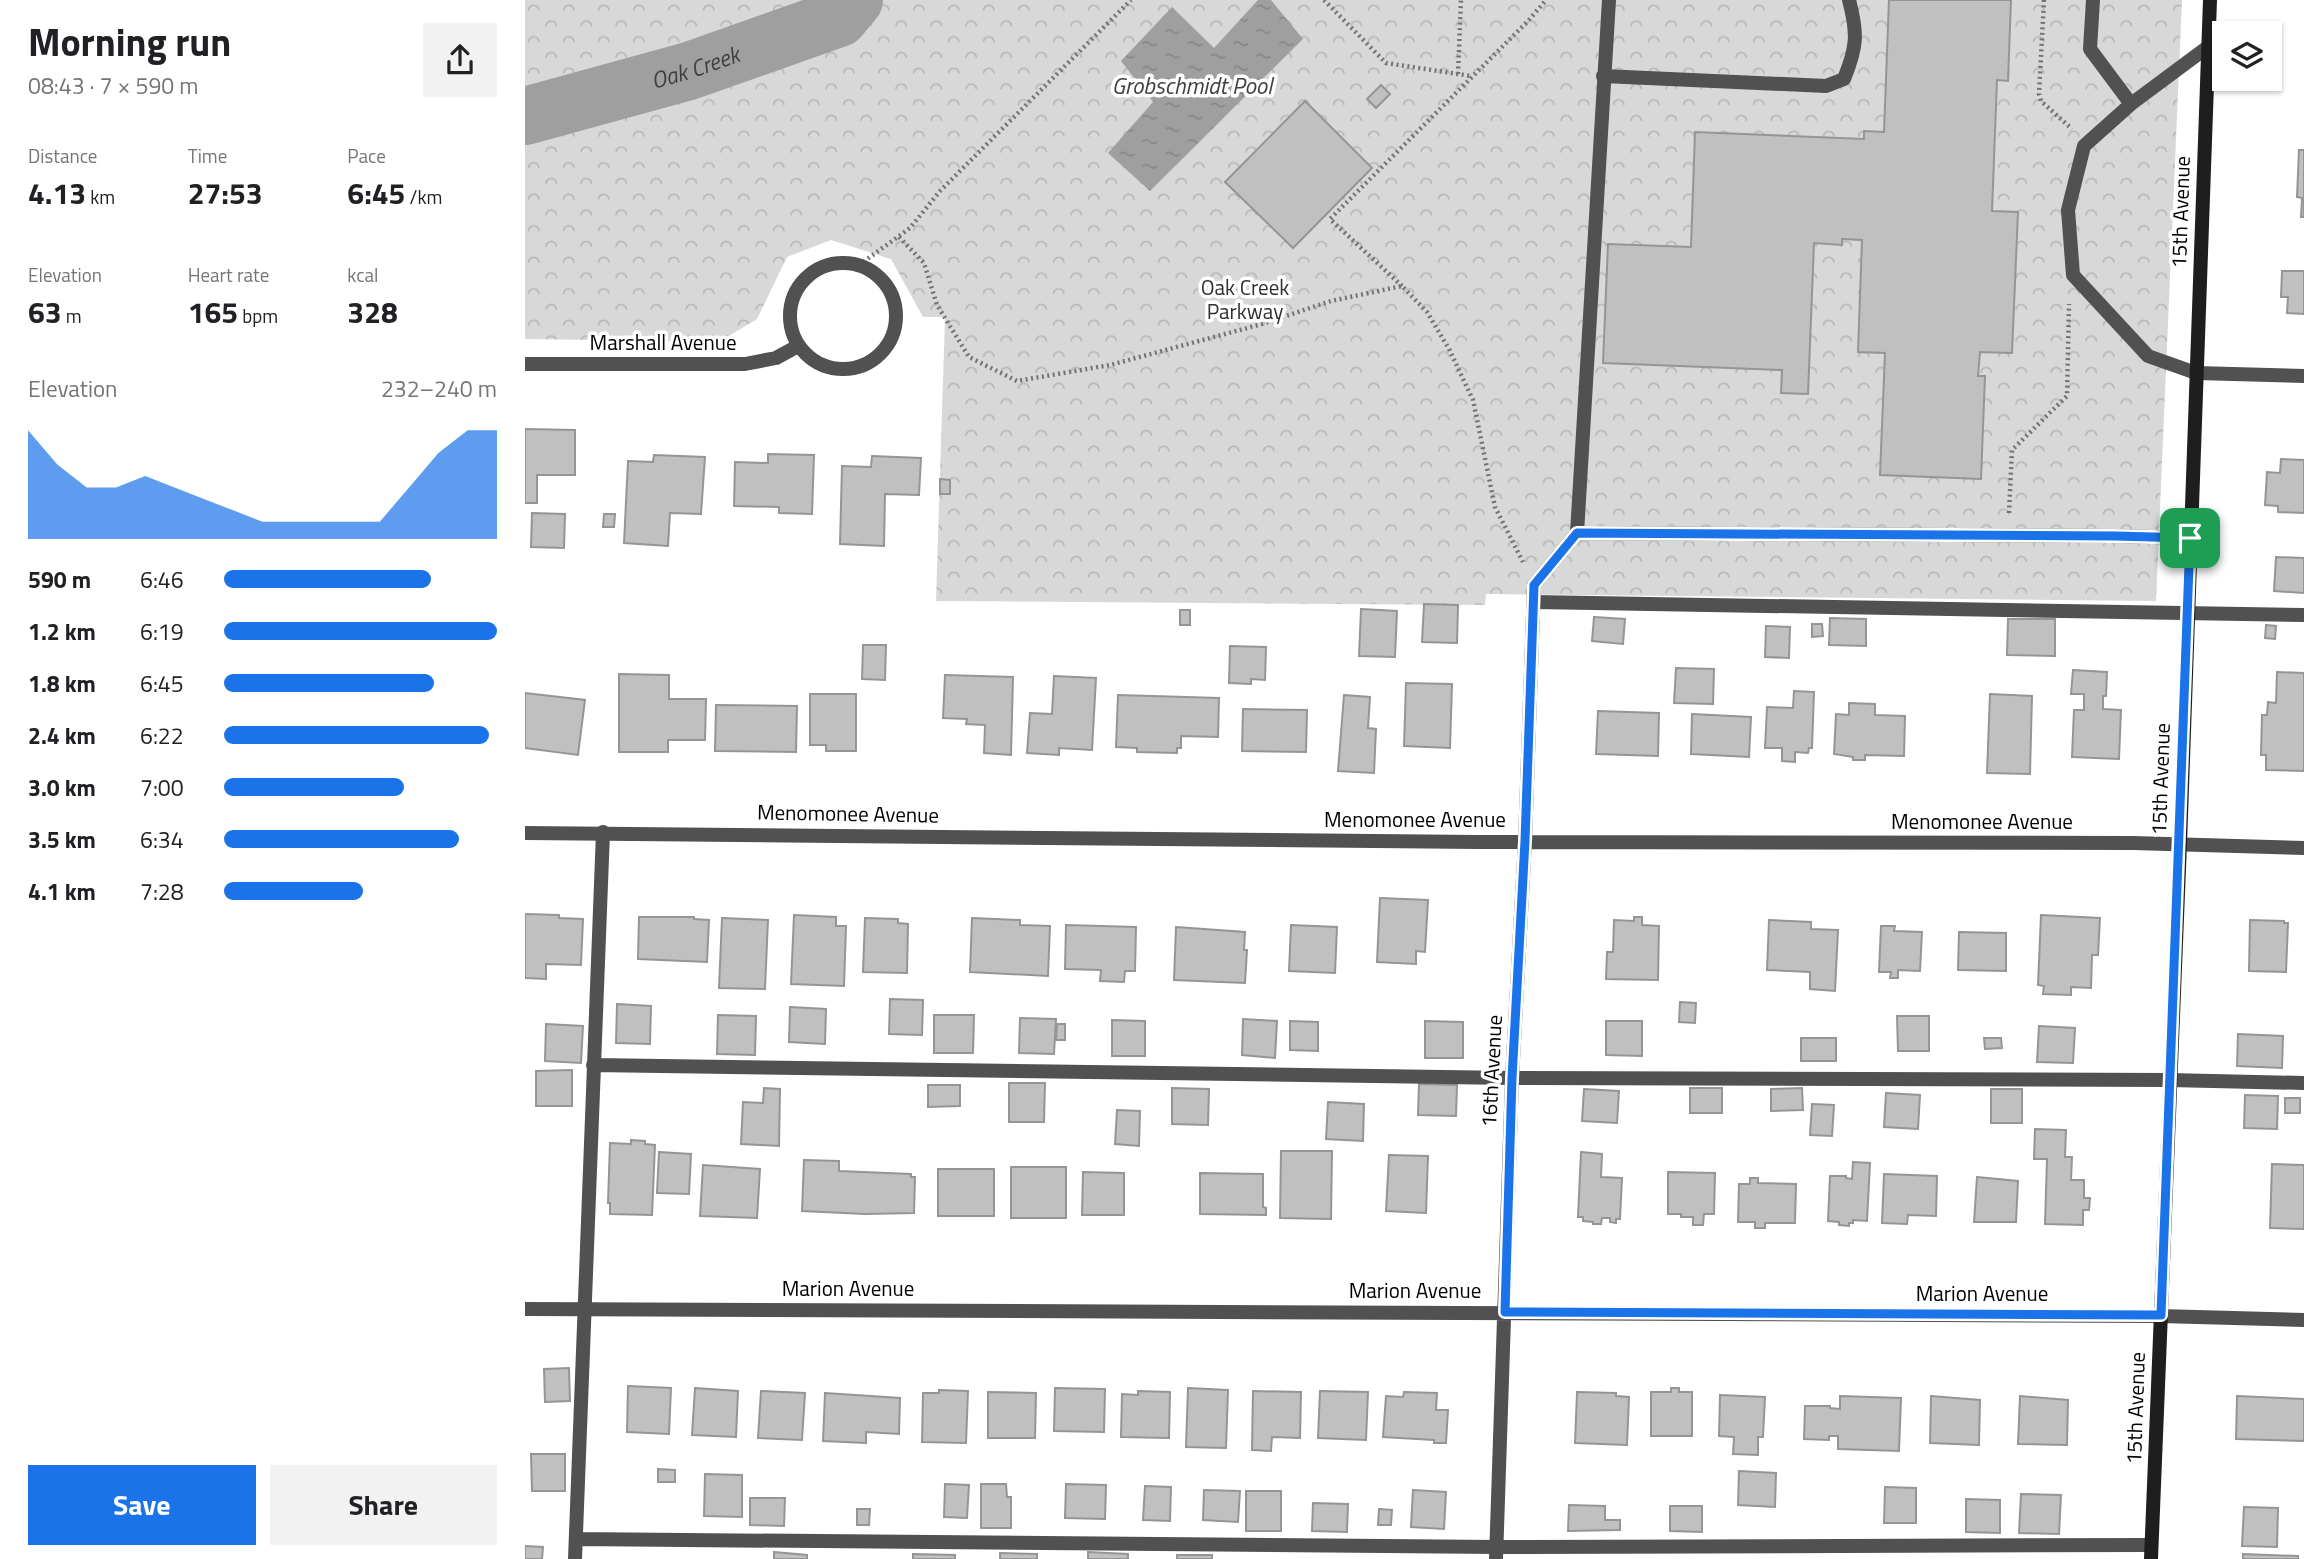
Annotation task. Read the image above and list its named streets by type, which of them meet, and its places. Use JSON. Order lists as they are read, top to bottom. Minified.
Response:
{"streets":{"street":["15th Avenue","Marshall Avenue","Menomonee Avenue","16th Avenue","Marion Avenue"]},"crossings":[["15th Avenue","Menomonee Avenue"],["15th Avenue","Marion Avenue"],["Menomonee Avenue","16th Avenue"],["16th Avenue","Marion Avenue"]],"water":["Oak Creek","Grobschmidt Pool"],"parks":["Oak Creek Parkway"],"page":{"heading":["Morning run","08:43 · 7 × 590 m"],"stats":[["Distance","4.13 km"],["Time","27:53"],["Pace","6:45 /km"],["Elevation","63 m"],["Heart rate","165 bpm"],["kcal","328"]],"chart":["Elevation","232–240 m"],"list":[{"name":"590 m","note":"6:46"},{"name":"1.2 km","note":"6:19"},{"name":"1.8 km","note":"6:45"},{"name":"2.4 km","note":"6:22"},{"name":"3.0 km","note":"7:00"},{"name":"3.5 km","note":"6:34"},{"name":"4.1 km","note":"7:28"}],"buttons":["Save","Share"]}}
